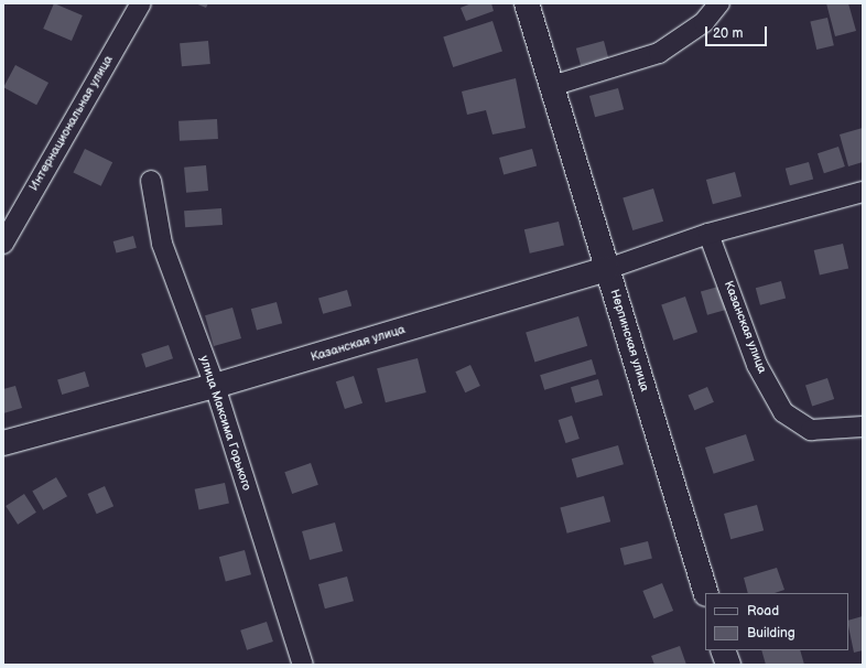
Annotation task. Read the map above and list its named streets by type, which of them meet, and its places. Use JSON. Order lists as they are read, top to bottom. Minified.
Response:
{"streets":{"main road":["Казанская улица","Нерпинская улица"],"street":["Интернациональная улица","улица Максима Горького"]},"crossings":[["Казанская улица","Нерпинская улица"],["Казанская улица","улица Максима Горького"]],"legend":["Road","Building"],"scale_bar":"20 m"}
